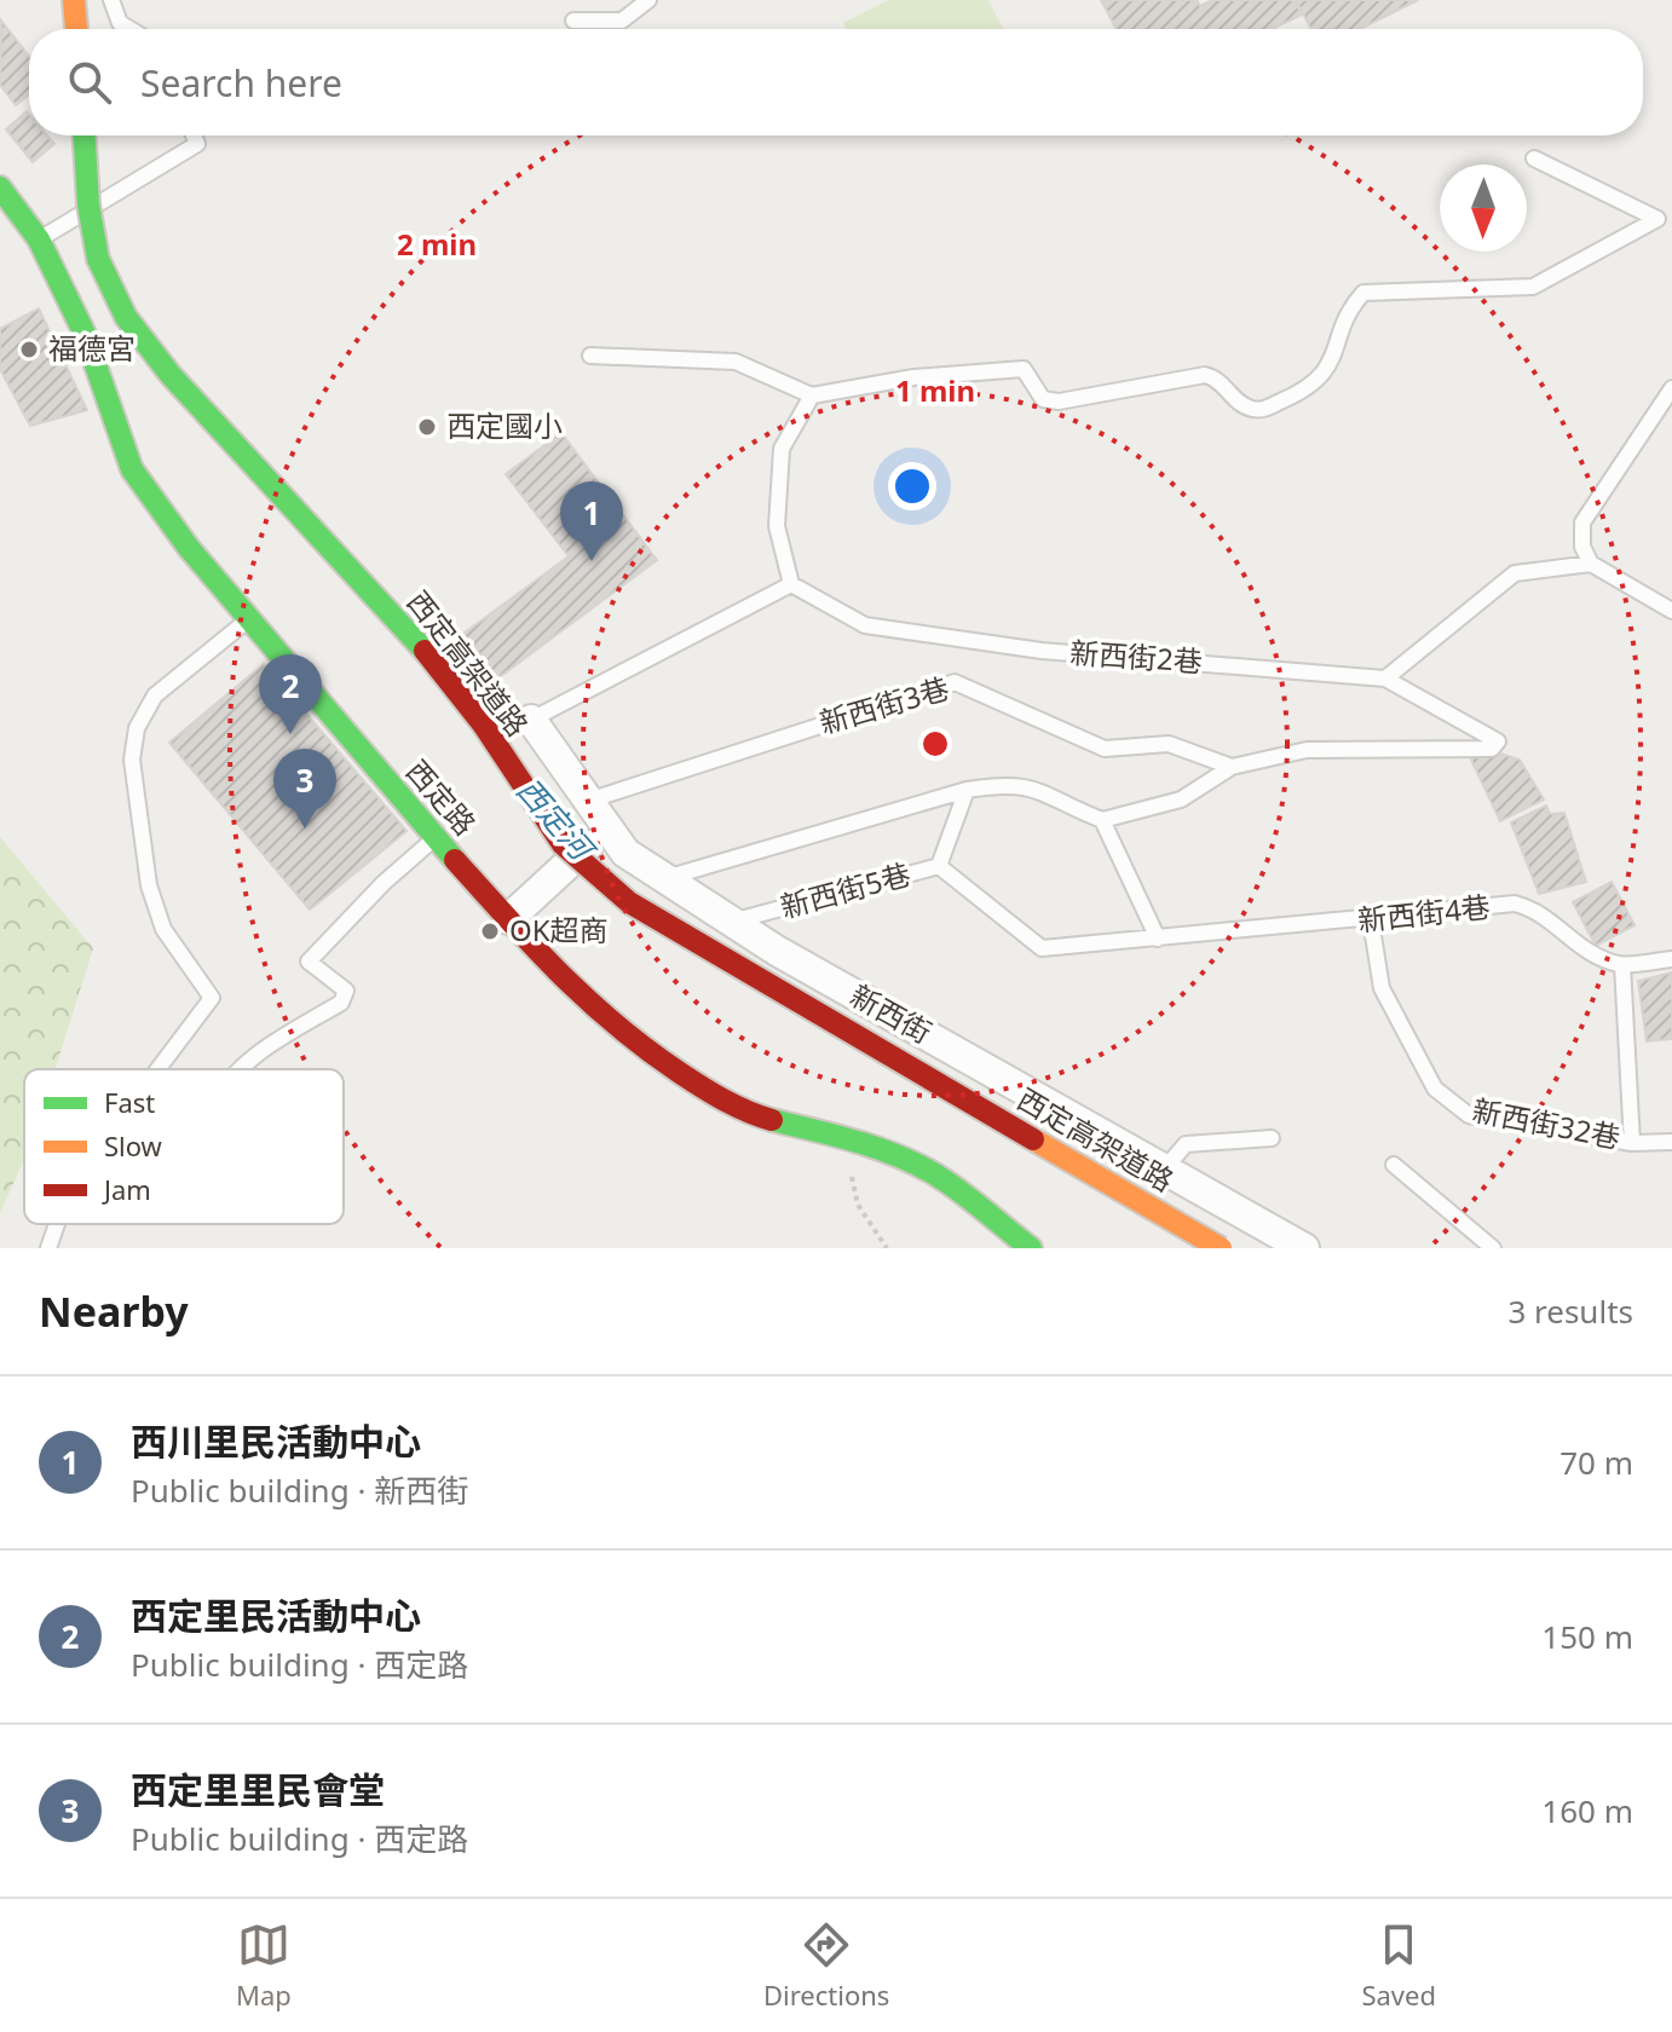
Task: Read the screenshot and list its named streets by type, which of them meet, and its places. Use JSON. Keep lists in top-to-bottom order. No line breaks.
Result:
{"streets":{"street":["西定高架道路","西定路","新西街"],"lane":["新西街2巷","新西街3巷","新西街5巷","新西街4巷","新西街32巷"]},"crossings":[["新西街2巷","新西街3巷"],["新西街3巷","新西街"],["新西街5巷","新西街4巷"],["新西街5巷","新西街"],["新西街4巷","新西街32巷"]],"water":["西定河"],"places":["福德宮","西定國小","OK超商"],"legend":["Fast","Slow","Jam"],"north":"bottom","page":{"search":"Search here","pins":["1","2","3"],"heading":["Nearby","3 results"],"list":[{"mark":"1","name":"西川里民活動中心","note":"Public building · 新西街","value":"70 m"},{"mark":"2","name":"西定里民活動中心","note":"Public building · 西定路","value":"150 m"},{"mark":"3","name":"西定里里民會堂","note":"Public building · 西定路","value":"160 m"}],"nav":["Map","Directions","Saved"]},"rings":["2 min","1 min"]}
